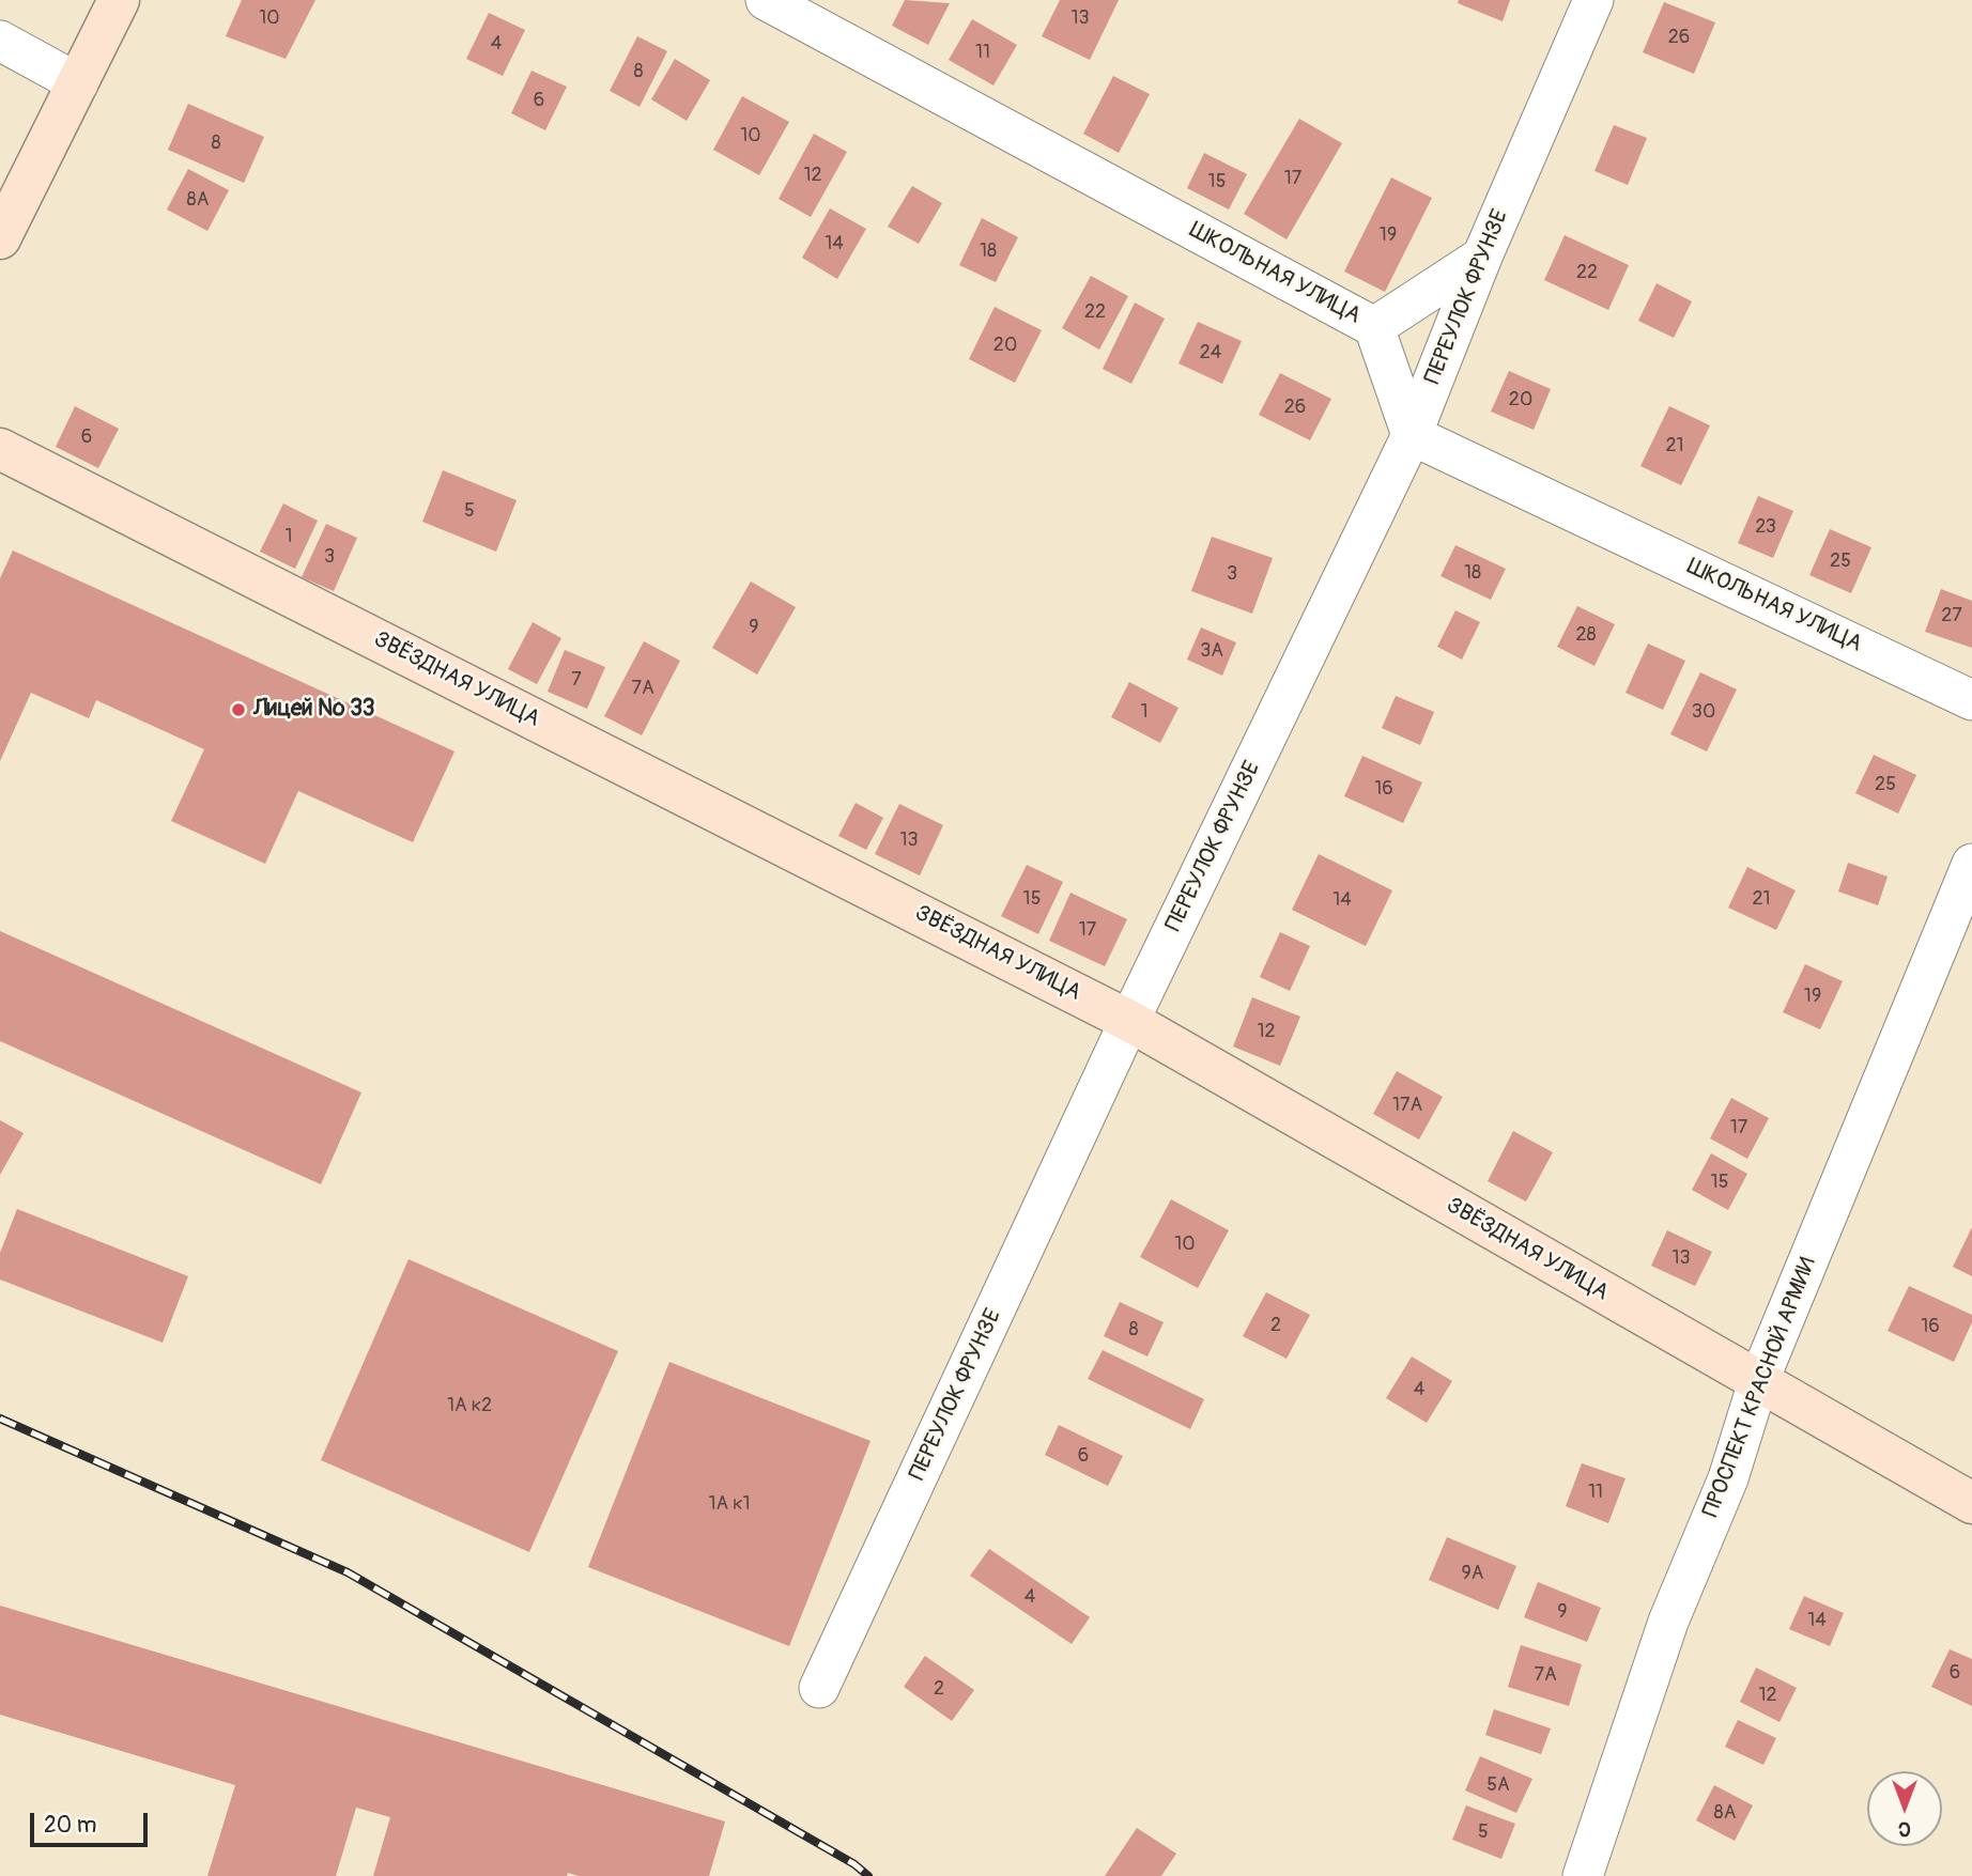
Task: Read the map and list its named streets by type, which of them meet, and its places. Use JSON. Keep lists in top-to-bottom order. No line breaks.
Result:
{"streets":{"main road":["ЗВЁЗДНАЯ УЛИЦА"],"street":["ШКОЛЬНАЯ УЛИЦА","ПЕРЕУЛОК ФРУНЗЕ","ПРОСПЕКТ КРАСНОЙ АРМИИ"]},"crossings":[["ШКОЛЬНАЯ УЛИЦА","ПЕРЕУЛОК ФРУНЗЕ"],["ПЕРЕУЛОК ФРУНЗЕ","ЗВЁЗДНАЯ УЛИЦА"],["ЗВЁЗДНАЯ УЛИЦА","ПРОСПЕКТ КРАСНОЙ АРМИИ"]],"places":["Лицей № 33"],"house_numbers":["10","13","26","4","11","8","6","10","8","12","17","15","8А","19","14","18","22","22","20","24","20","26","6","21","5","23","1","3","25","18","3","27","9","28","3А","7","7А","1","30","25","16","13","15","21","14","17","19","12","17А","17","15","10","13","2","16","8","4","1А к2","6","11","1А к1","9А","4","9","14","6","7А","2","12","5А","8А","5"],"scale_bar":"20 m","north":"bottom"}
